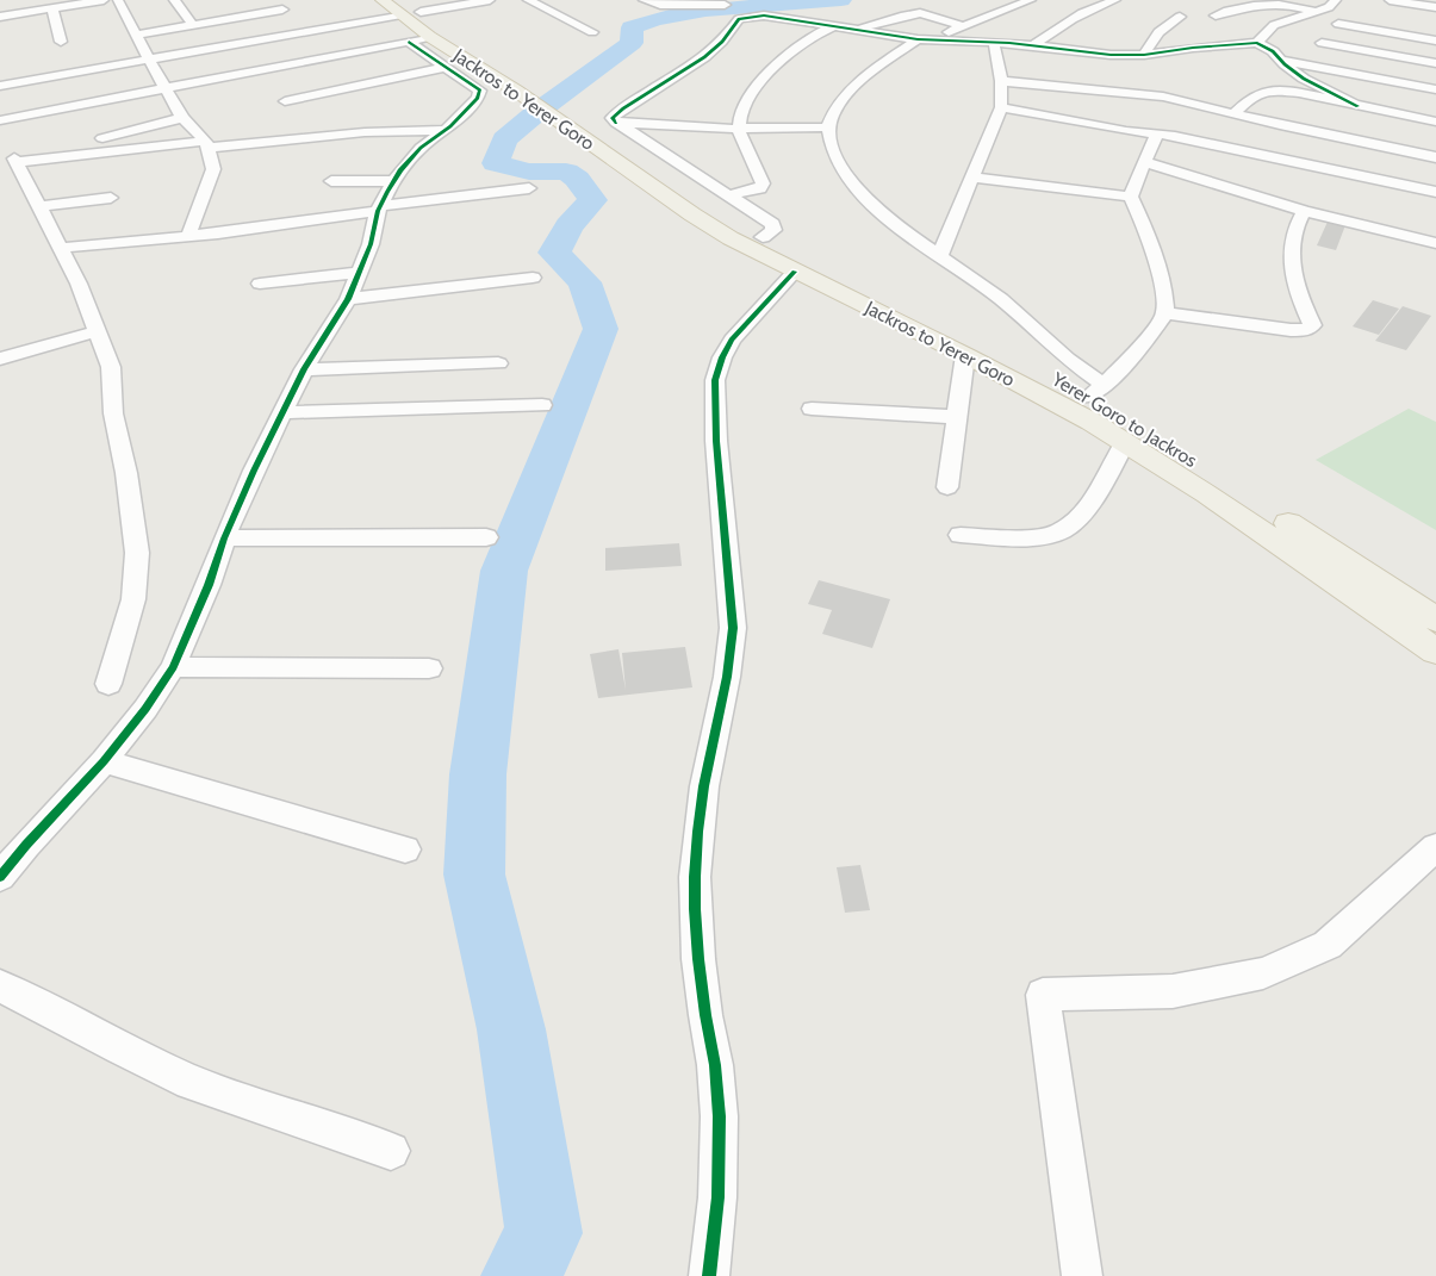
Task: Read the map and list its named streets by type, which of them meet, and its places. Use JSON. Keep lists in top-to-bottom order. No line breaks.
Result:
{"streets":{"main road":["Jackros to Yerer Goro","Yerer Goro to Jackros"]}}
